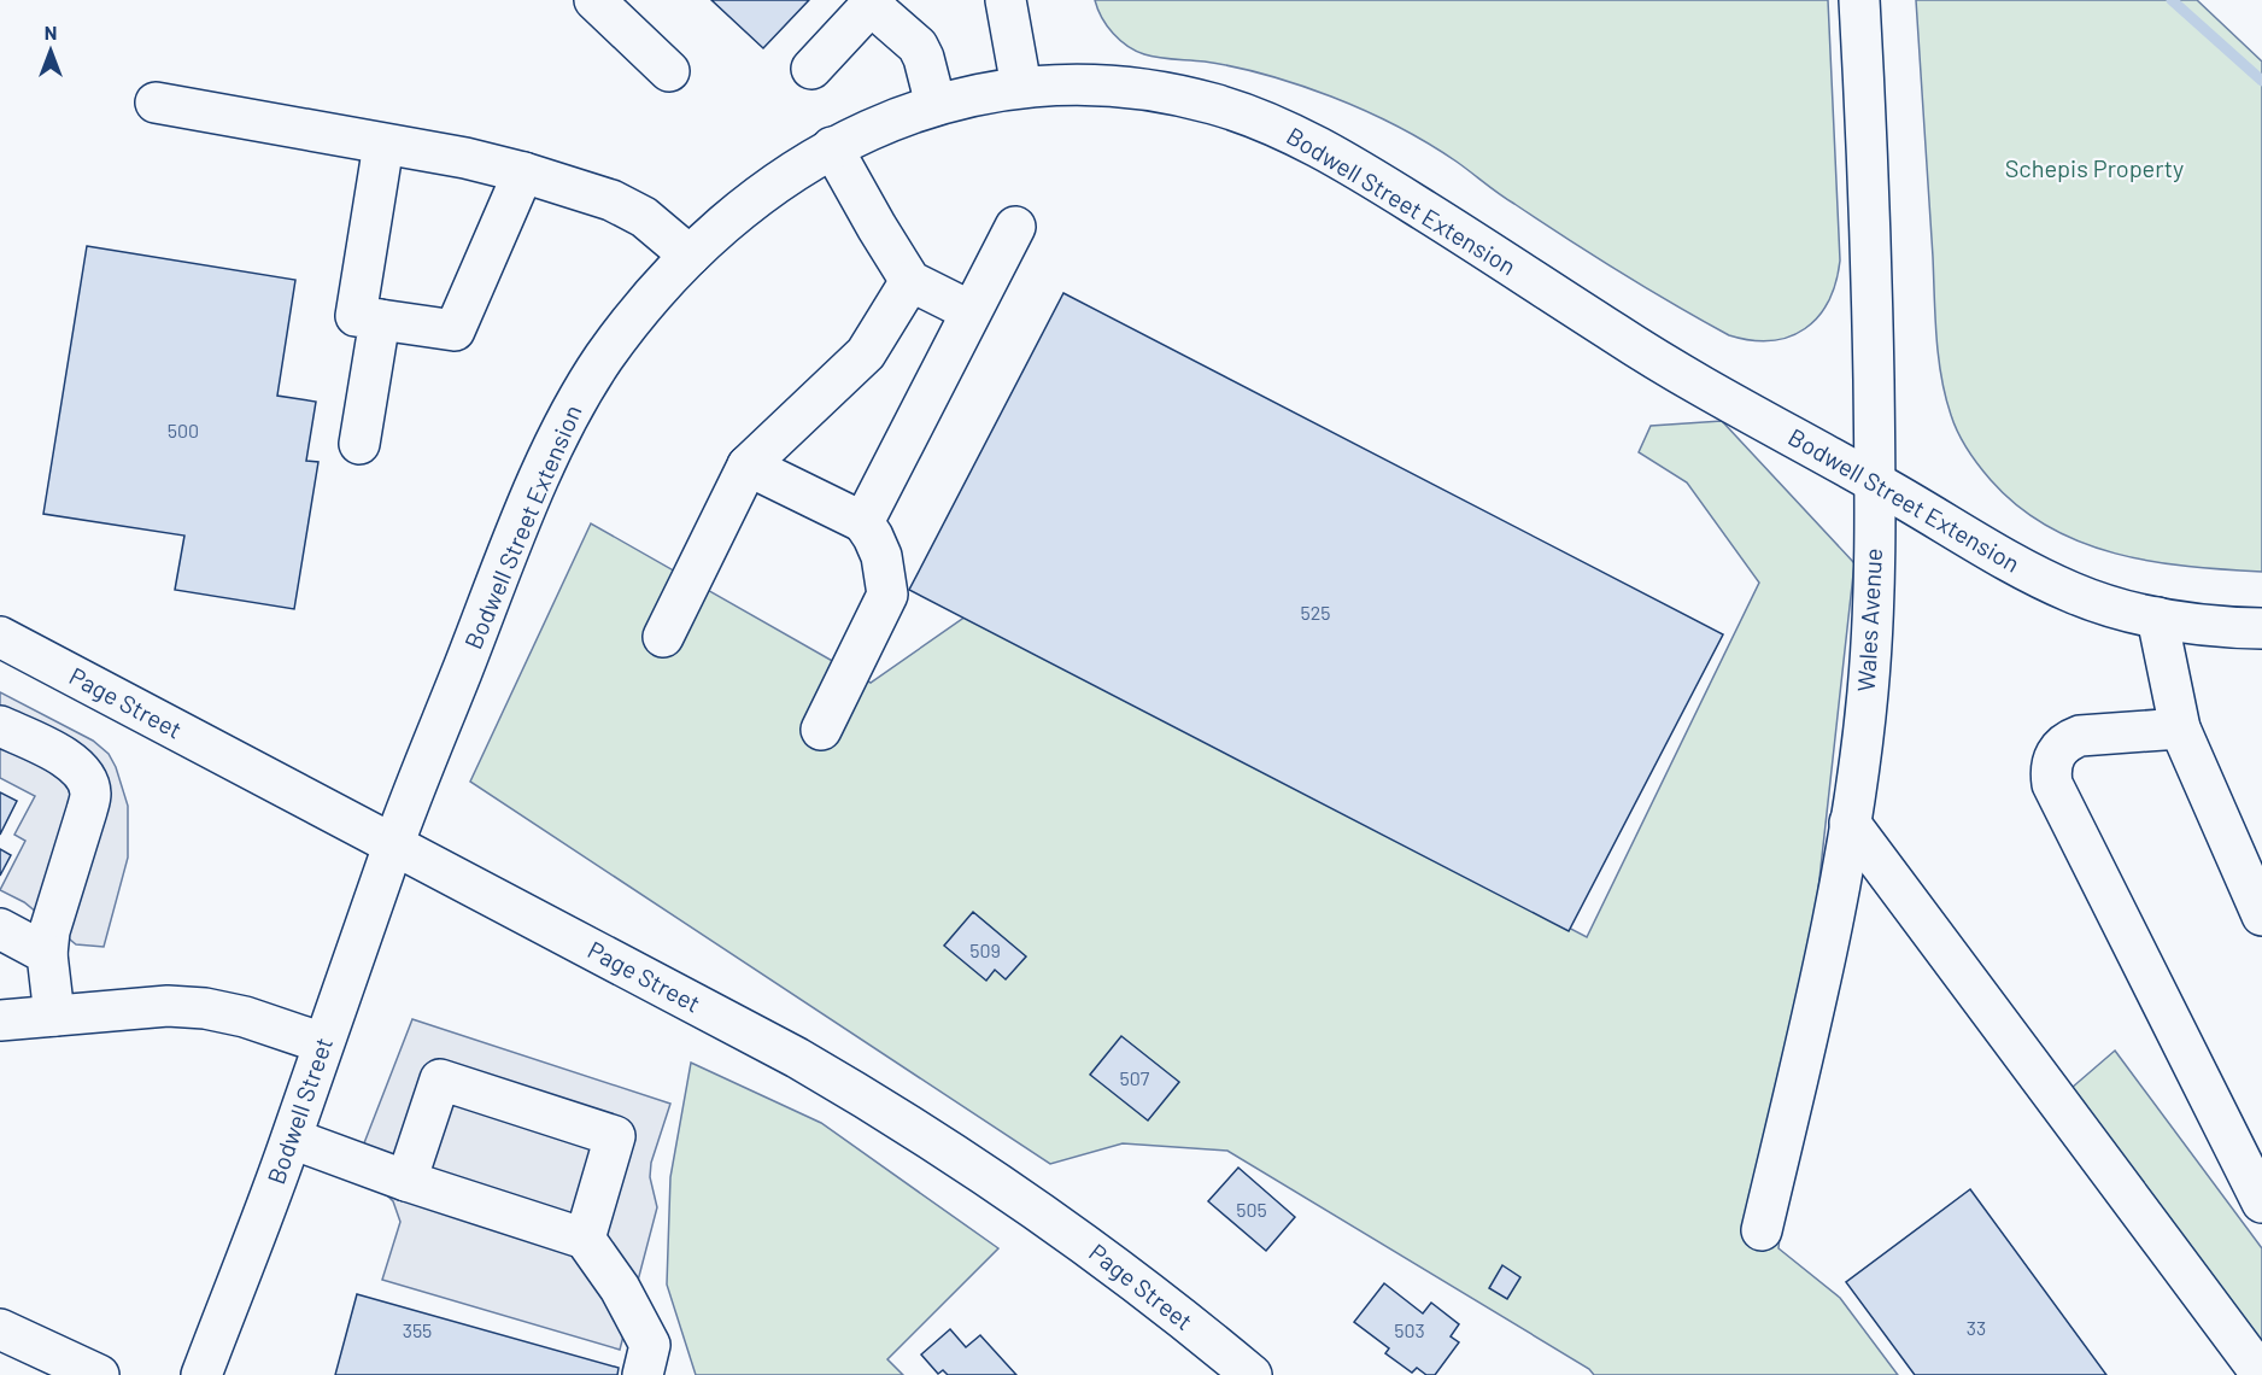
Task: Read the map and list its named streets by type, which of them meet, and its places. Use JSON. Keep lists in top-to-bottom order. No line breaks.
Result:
{"streets":{"street":["Bodwell Street Extension","Wales Avenue","Page Street","Bodwell Street"]},"crossings":[["Bodwell Street Extension","Wales Avenue"],["Bodwell Street Extension","Page Street"],["Bodwell Street Extension","Bodwell Street"],["Page Street","Bodwell Street"]],"parks":["Schepis Property"],"house_numbers":["500","525","509","507","505","33","355","503"],"north":"top"}
